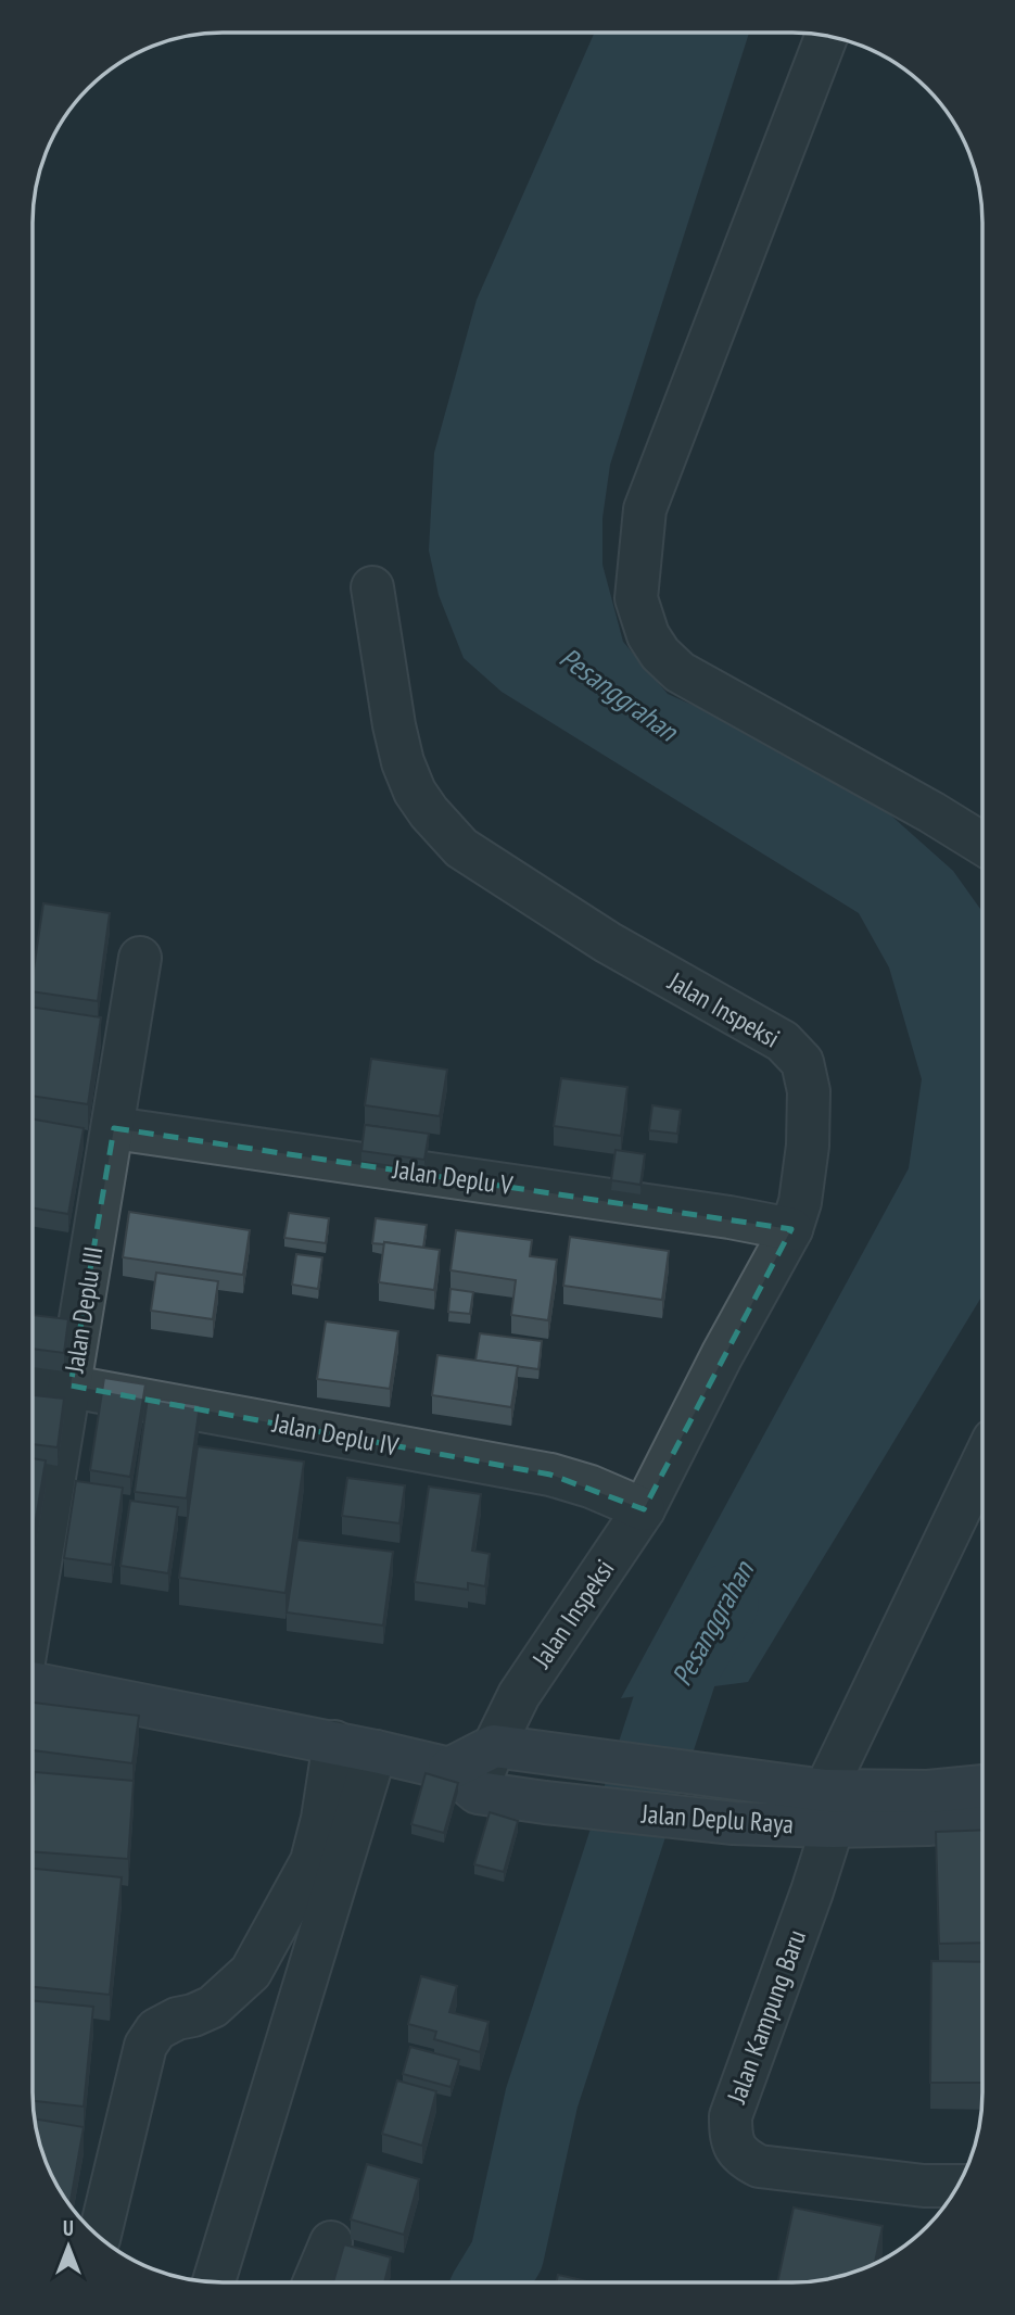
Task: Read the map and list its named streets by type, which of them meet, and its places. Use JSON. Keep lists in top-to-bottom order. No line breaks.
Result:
{"streets":{"main road":["Jalan Deplu Raya"],"street":["Jalan Inspeksi","Jalan Deplu V","Jalan Deplu III","Jalan Deplu IV","Jalan Kampung Baru"]},"crossings":[["Jalan Inspeksi","Jalan Deplu V"],["Jalan Inspeksi","Jalan Deplu IV"],["Jalan Inspeksi","Jalan Deplu Raya"],["Jalan Deplu V","Jalan Deplu III"],["Jalan Deplu III","Jalan Deplu IV"],["Jalan Deplu Raya","Jalan Kampung Baru"]],"water":["Pesanggrahan"],"north":"top"}
